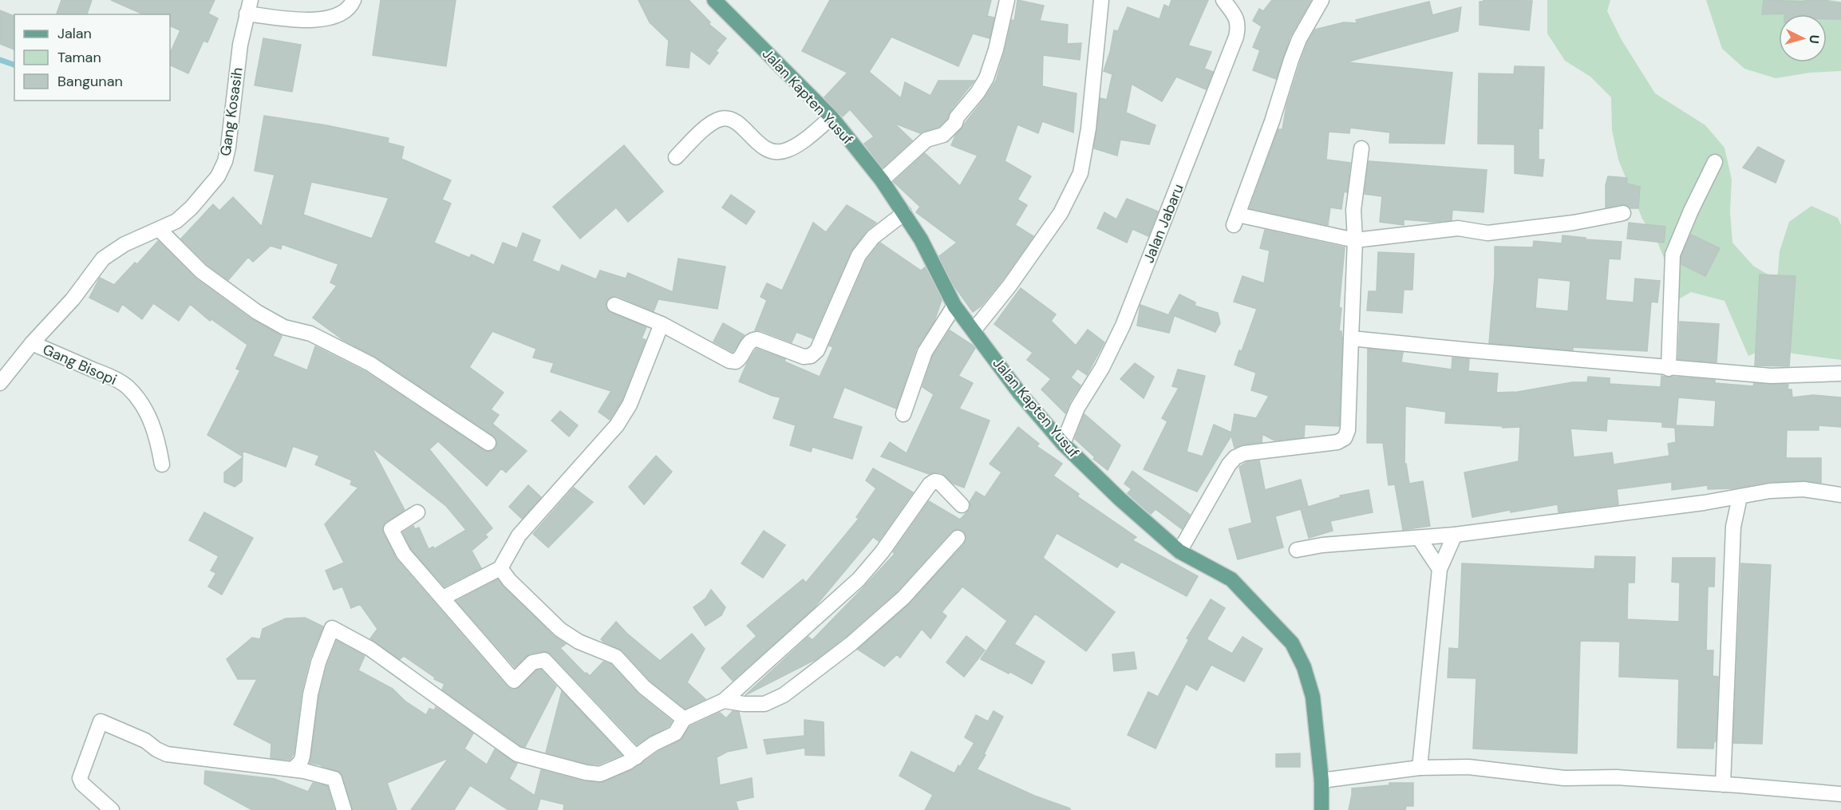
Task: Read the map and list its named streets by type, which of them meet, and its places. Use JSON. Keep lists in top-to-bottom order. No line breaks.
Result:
{"streets":{"main road":["Jalan Kapten Yusuf"],"street":["Gang Kosasih","Jalan Jabaru","Gang Bisopi"]},"crossings":[["Jalan Kapten Yusuf","Jalan Jabaru"],["Gang Kosasih","Gang Bisopi"]],"legend":["Jalan","Taman","Bangunan"],"north":"right"}
